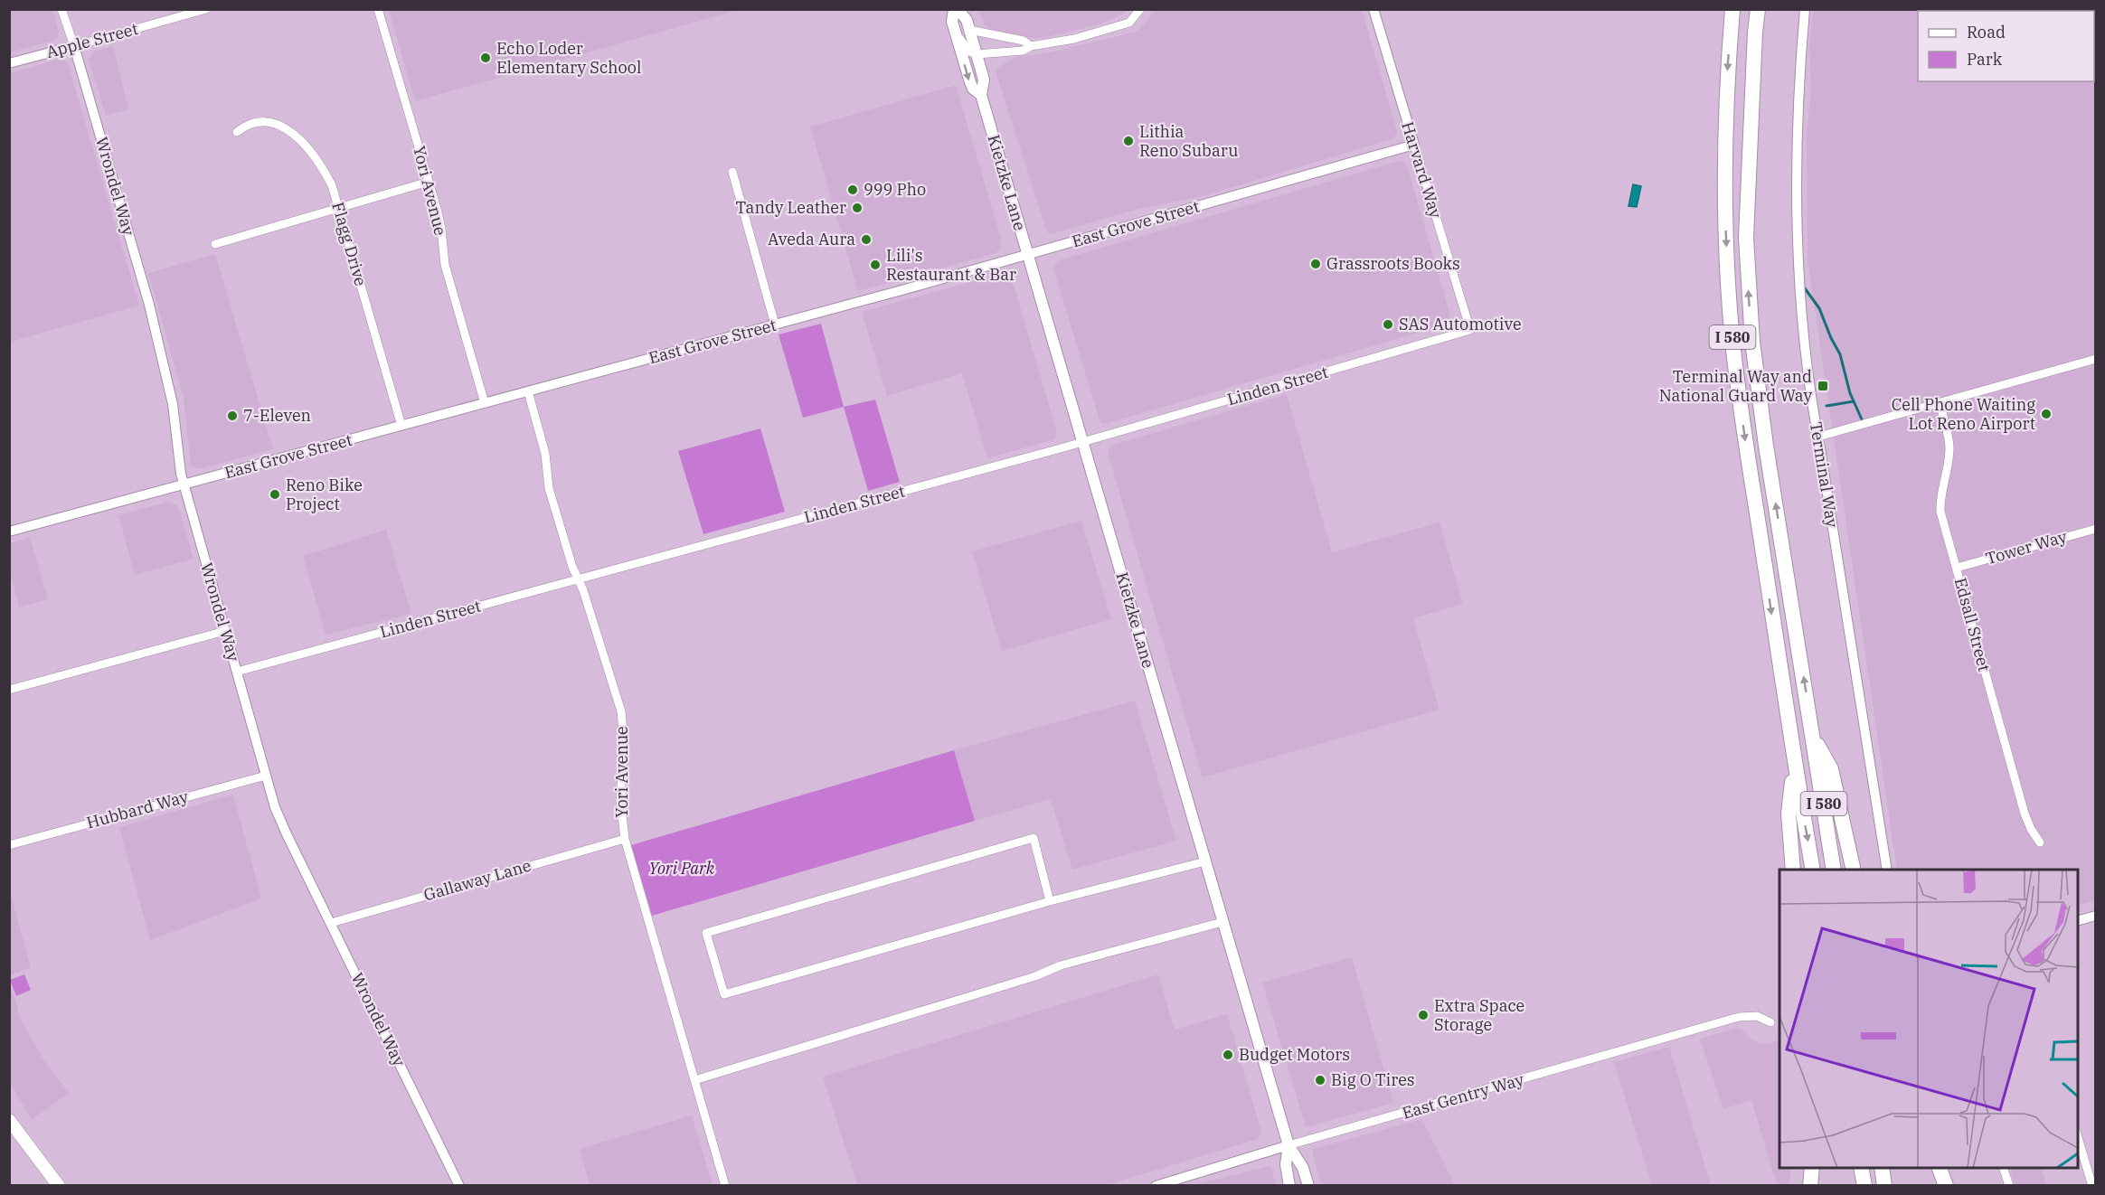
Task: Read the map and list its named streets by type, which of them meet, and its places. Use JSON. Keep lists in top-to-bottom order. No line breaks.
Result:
{"streets":{"highway":["I 580"],"main road":["Kietzke Lane"],"street":["Apple Street","Harvard Way","Wrondel Way","Yori Avenue","East Grove Street","Flagg Drive","Linden Street","Terminal Way","Tower Way","Edsall Street","Hubbard Way","Gallaway Lane","East Gentry Way"]},"crossings":[["Apple Street","Wrondel Way"],["Harvard Way","East Grove Street"],["Harvard Way","Linden Street"],["Kietzke Lane","East Grove Street"],["Kietzke Lane","Linden Street"],["Kietzke Lane","East Gentry Way"],["Wrondel Way","East Grove Street"],["Wrondel Way","Linden Street"],["Wrondel Way","Hubbard Way"],["Wrondel Way","Gallaway Lane"],["Yori Avenue","East Grove Street"],["Yori Avenue","Linden Street"],["Yori Avenue","Gallaway Lane"],["East Grove Street","Flagg Drive"],["Tower Way","Edsall Street"]],"parks":["Yori Park"],"places":{"other":["Echo Loder Elementary School","Lithia Reno Subaru","999 Pho","Tandy Leather","Aveda Aura","Grassroots Books","Lili's Restaurant & Bar","SAS Automotive","Cell Phone Waiting Lot Reno Airport","7-Eleven","Reno Bike Project","Extra Space Storage","Budget Motors","Big O Tires"],"transit":["Terminal Way and National Guard Way"]},"legend":["Road","Park"]}
